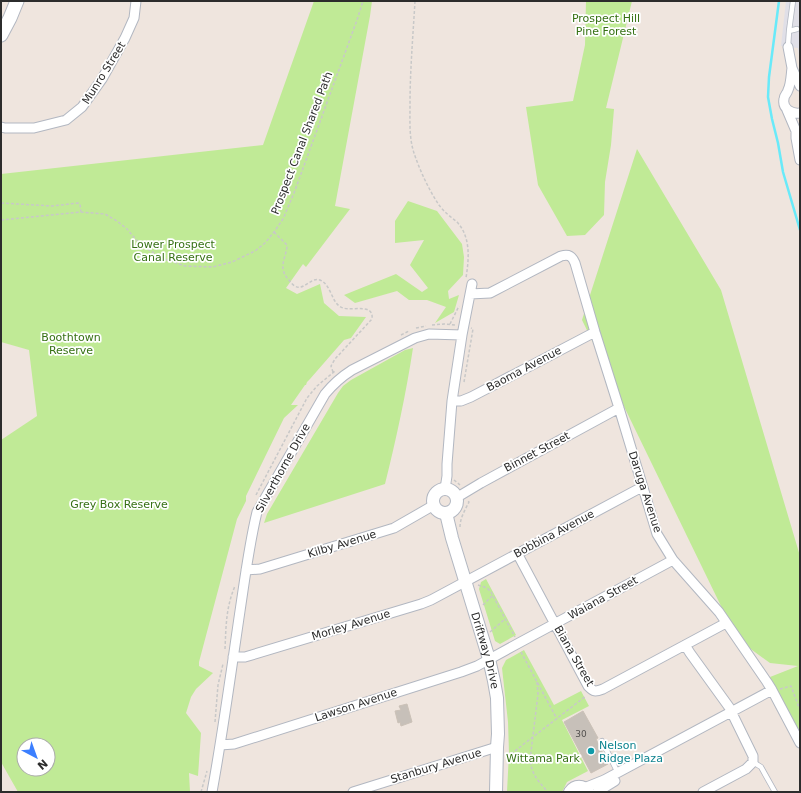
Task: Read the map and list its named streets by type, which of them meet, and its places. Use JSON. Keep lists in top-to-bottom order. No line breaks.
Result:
{"streets":{"street":["Munro Street","Baoma Avenue","Binnet Street","Silverthorne Drive","Daruga Avenue","Bobbina Avenue","Kilby Avenue","Waiana Street","Morley Avenue","Driftway Drive","Biana Street","Lawson Avenue","Stanbury Avenue"],"path":["Prospect Canal Shared Path"]},"crossings":[["Baoma Avenue","Daruga Avenue"],["Binnet Street","Daruga Avenue"],["Binnet Street","Kilby Avenue"],["Binnet Street","Driftway Drive"],["Silverthorne Drive","Kilby Avenue"],["Silverthorne Drive","Morley Avenue"],["Silverthorne Drive","Lawson Avenue"],["Daruga Avenue","Bobbina Avenue"],["Daruga Avenue","Waiana Street"],["Daruga Avenue","Biana Street"],["Bobbina Avenue","Morley Avenue"],["Bobbina Avenue","Driftway Drive"],["Bobbina Avenue","Biana Street"],["Kilby Avenue","Driftway Drive"],["Waiana Street","Driftway Drive"],["Waiana Street","Biana Street"],["Waiana Street","Lawson Avenue"],["Morley Avenue","Driftway Drive"],["Driftway Drive","Lawson Avenue"],["Driftway Drive","Stanbury Avenue"]],"parks":["Prospect Hill Pine Forest","Lower Prospect Canal Reserve","Boothtown Reserve","Grey Box Reserve","Wittama Park"],"places":["Nelson Ridge Plaza"],"house_numbers":["30"],"north":"bottom right"}
